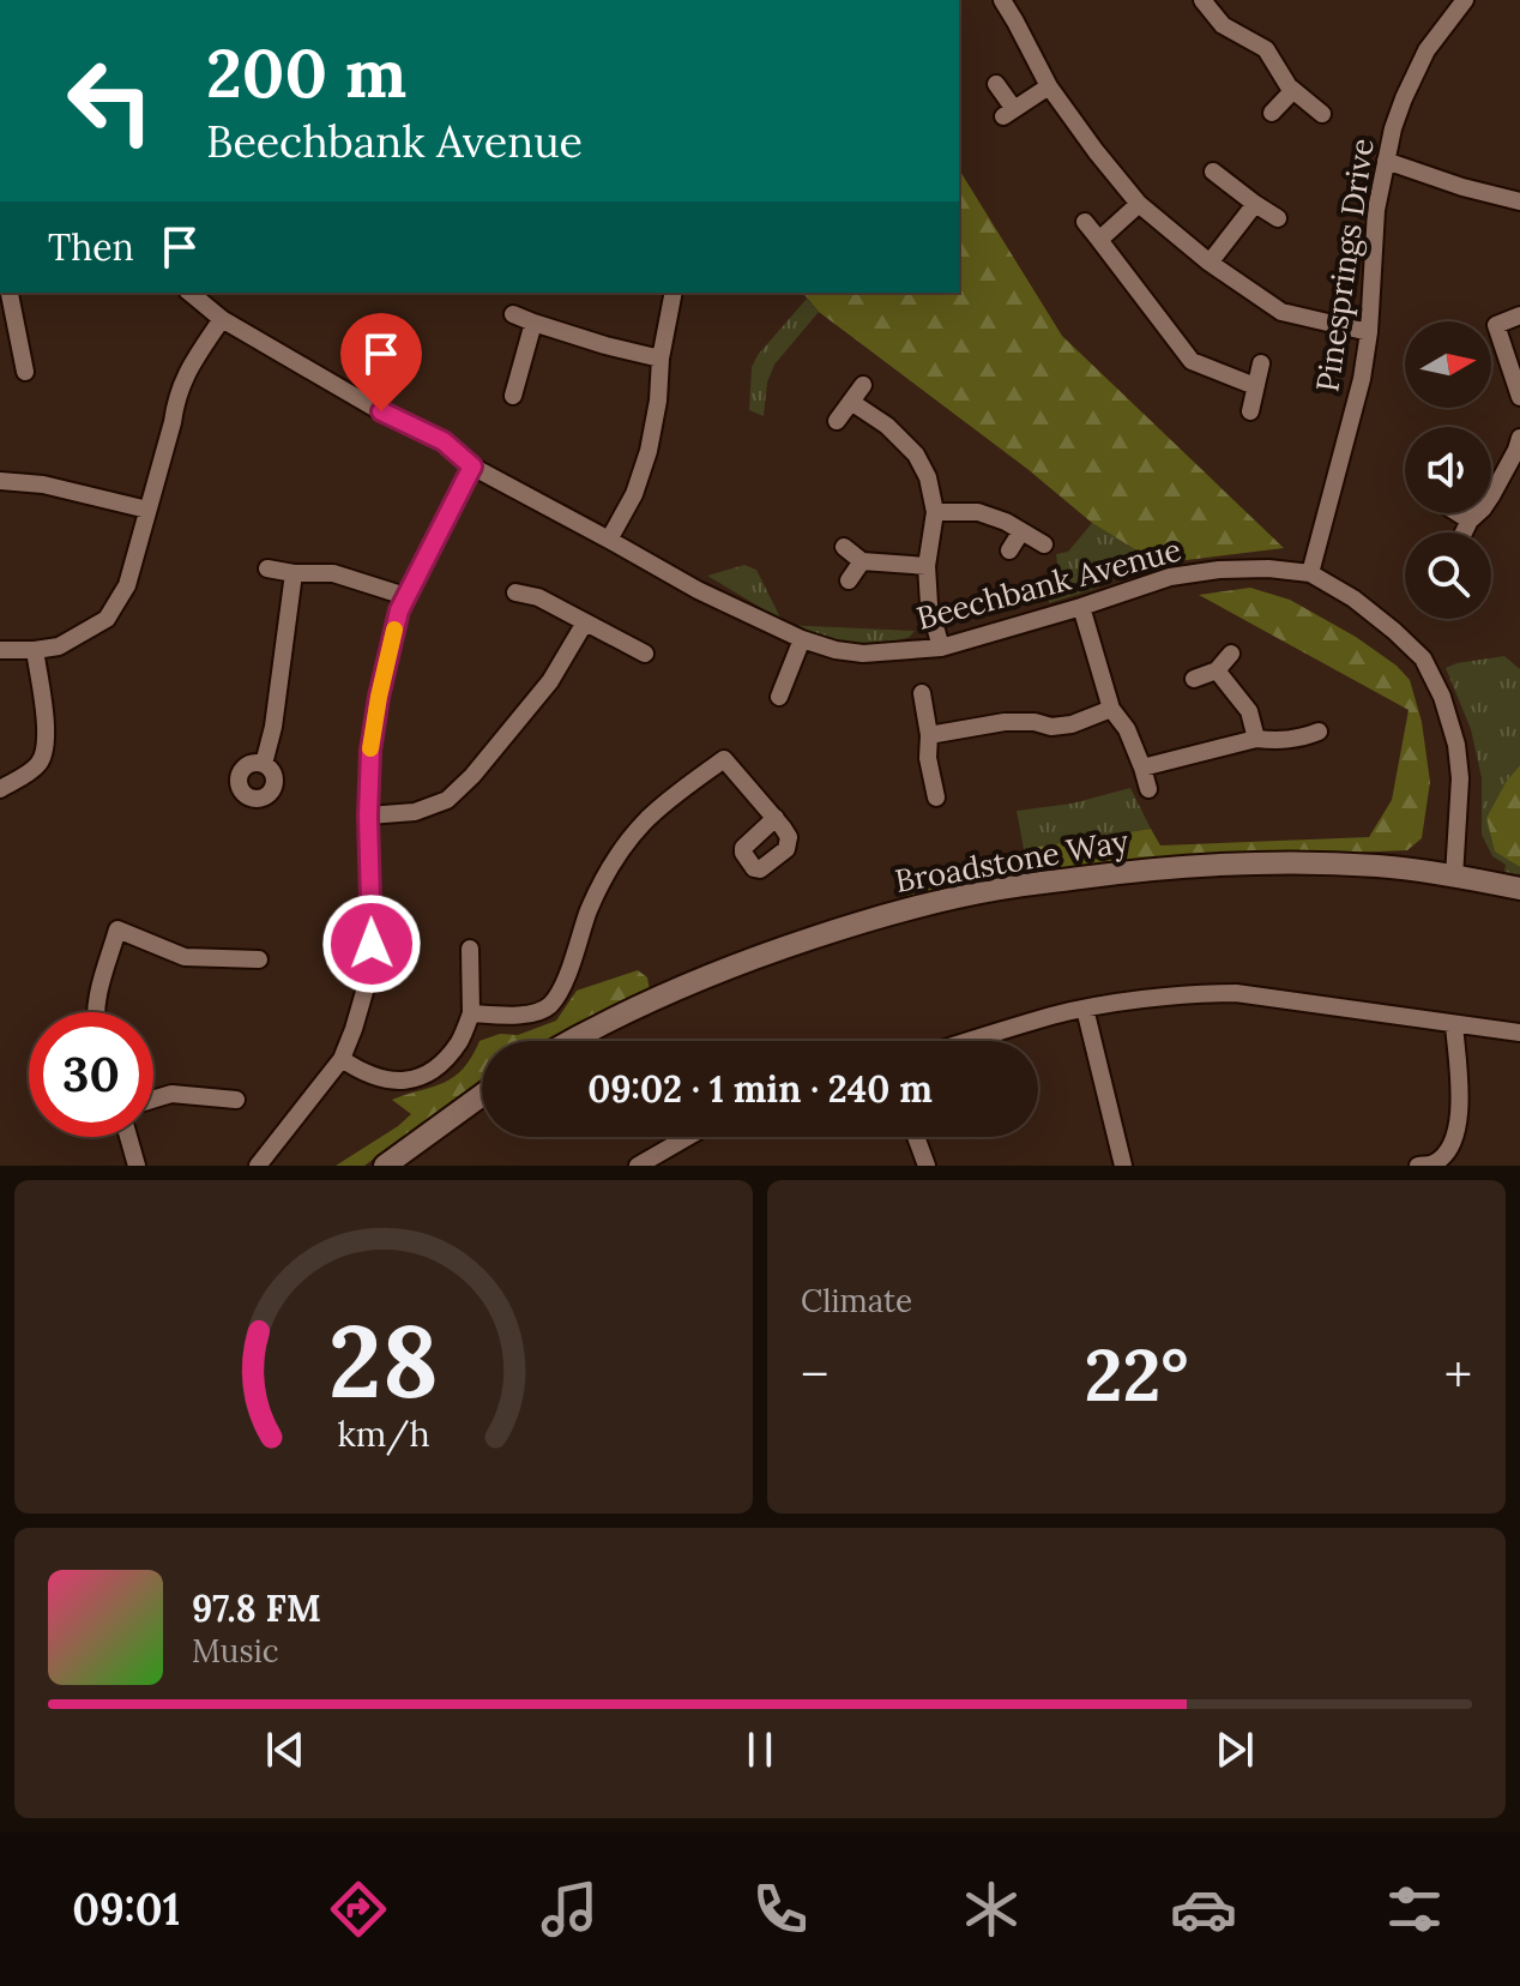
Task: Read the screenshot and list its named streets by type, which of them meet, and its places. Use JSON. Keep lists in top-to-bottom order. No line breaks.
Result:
{"streets":{"street":["Pinesprings Drive","Beechbank Avenue","Broadstone Way"]},"crossings":[["Pinesprings Drive","Beechbank Avenue"],["Beechbank Avenue","Broadstone Way"]],"north":"right","page":{"turn":["200 m","Beechbank Avenue"],"then":"Then","limit":"30","trip":"09:02 · 1 min · 240 m","tile":"Climate","heat":["−","22°","+"],"song":["97.8 FM","Music"],"tabs":"09:01","gauge":["28","km/h"]}}
